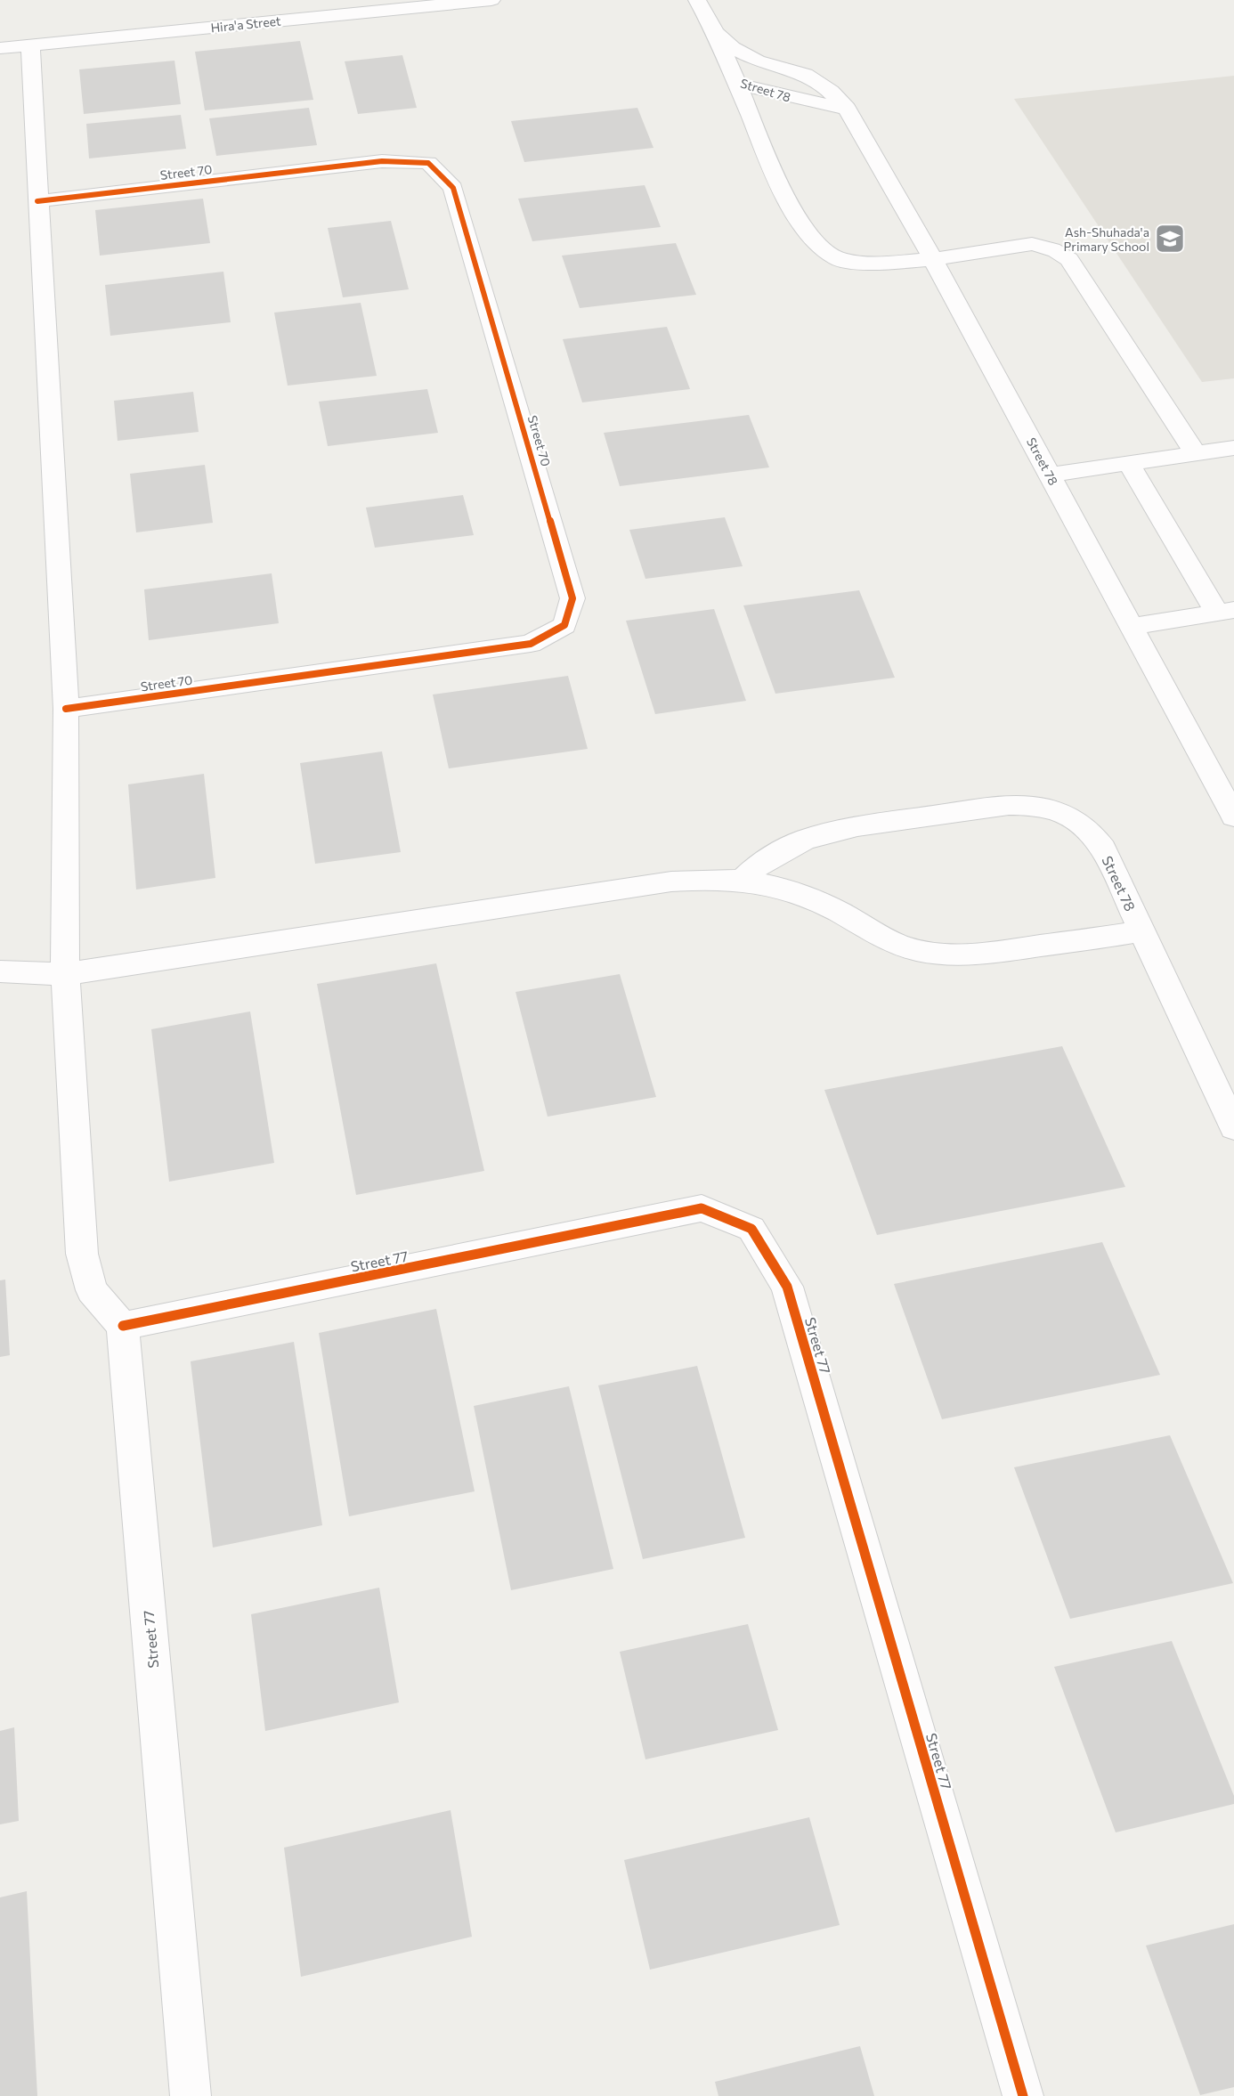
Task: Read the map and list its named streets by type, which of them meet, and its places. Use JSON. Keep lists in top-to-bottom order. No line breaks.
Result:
{"streets":{"street":["Hira'a Street","Street 78","Street 70","Street 77"]},"places":{"school or university":["Ash-Shuhada'a Primary School"]}}
